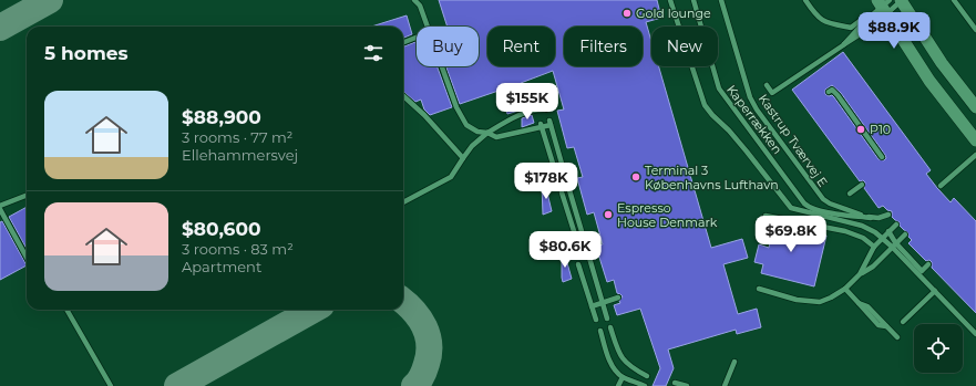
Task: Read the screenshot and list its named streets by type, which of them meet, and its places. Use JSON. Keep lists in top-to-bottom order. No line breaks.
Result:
{"streets":{"lane":["Kaperrækken","Kastrup Tværvej E"]},"crossings":[["Kaperrækken","Kastrup Tværvej E"]],"places":["Gold lounge","P10","Terminal 3 Københavns Lufthavn","Espresso House Denmark"],"page":{"price":["$88.9K","$155K","$178K","$69.8K","$80.6K"],"chip":["Buy","Rent","Filters","New"],"heading":"5 homes","list":[{"name":"$88,900","note":"3 rooms · 77 m² · Ellehammersvej"},{"name":"$80,600","note":"3 rooms · 83 m² · Apartment"}]}}
